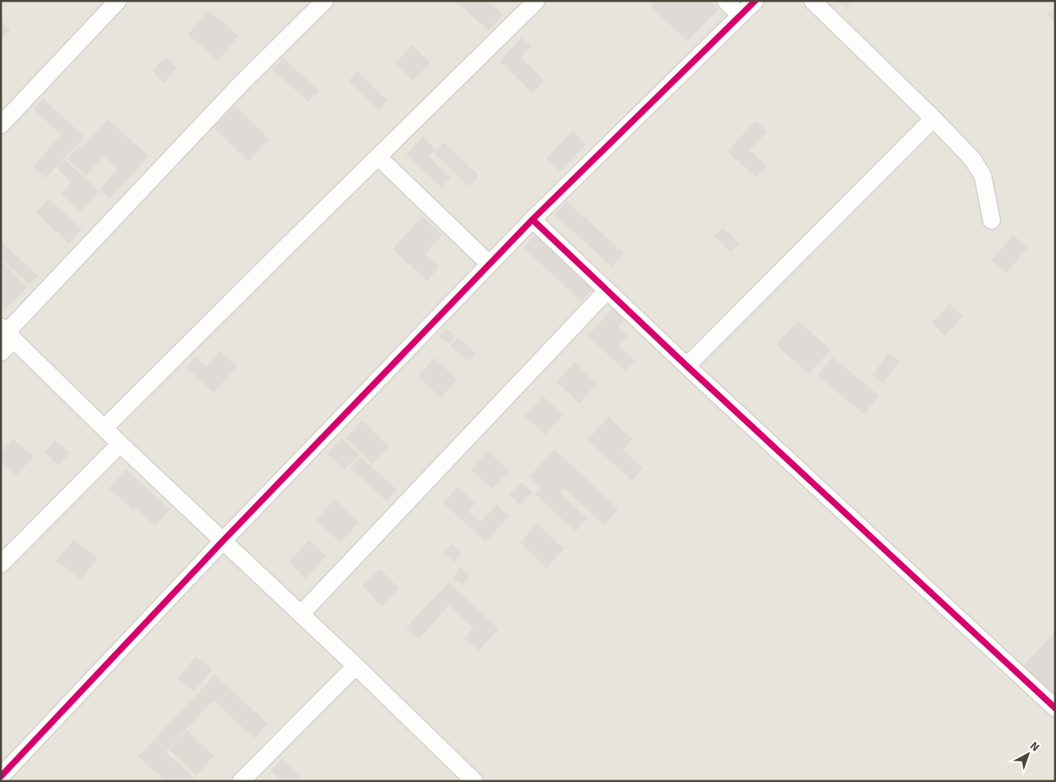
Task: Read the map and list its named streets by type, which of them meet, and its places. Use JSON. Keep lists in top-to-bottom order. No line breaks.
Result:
{"north":"top right"}
